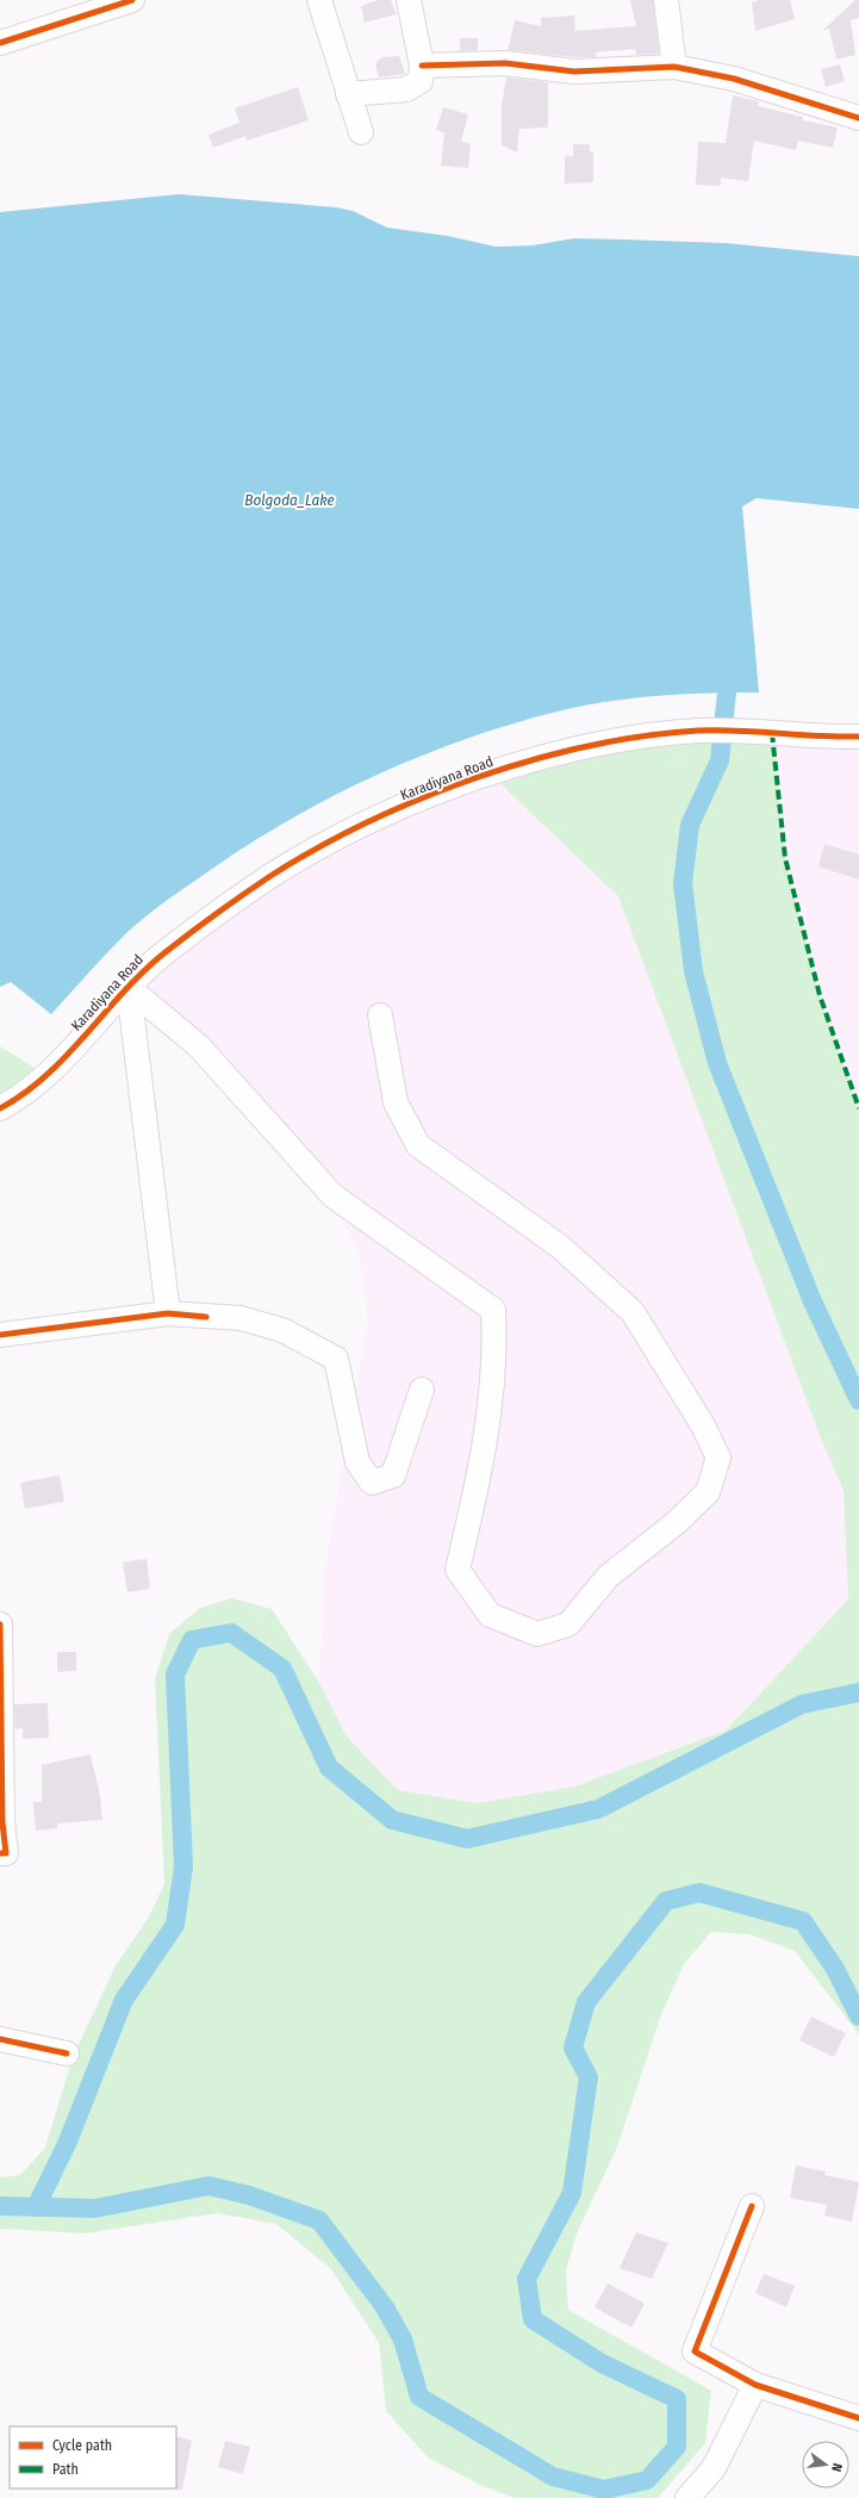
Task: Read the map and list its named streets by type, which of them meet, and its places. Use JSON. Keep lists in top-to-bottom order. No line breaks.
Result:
{"streets":{"street":["Karadiyana Road"]},"water":["Bolgoda_Lake"],"legend":["Cycle path","Path"],"north":"right"}
